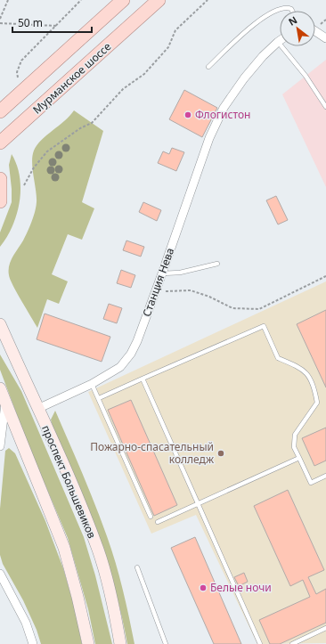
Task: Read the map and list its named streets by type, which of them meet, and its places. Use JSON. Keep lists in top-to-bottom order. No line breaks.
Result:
{"streets":{"main road":["Мурманское шоссе","проспект Большевиков"],"street":["Станция Нева"]},"crossings":[["Станция Нева","проспект Большевиков"]],"places":["Флогистон","Пожарно-спасательный колледж","Белые ночи"],"scale_bar":"50 m","north":"top left"}
